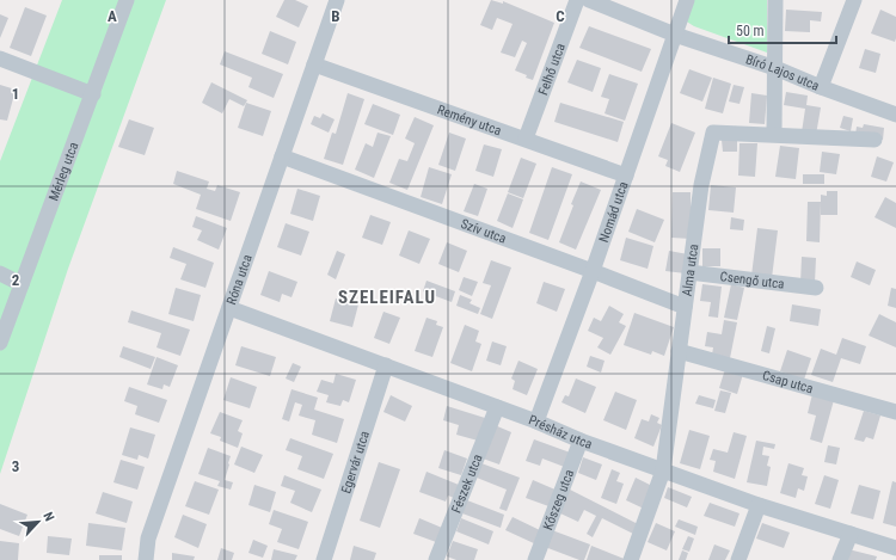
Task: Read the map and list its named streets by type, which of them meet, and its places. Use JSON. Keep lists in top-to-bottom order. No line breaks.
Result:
{"streets":{"street":["Felhő utca","Bíró Lajos utca","Remény utca","Mérleg utca","Nomád utca","Szív utca","Alma utca","Róna utca","Csengő utca","Csap utca","Présház utca","Egervár utca","Fészek utca","Kőszeg utca"]},"crossings":[["Felhő utca","Remény utca"],["Bíró Lajos utca","Nomád utca"],["Remény utca","Nomád utca"],["Remény utca","Róna utca"],["Nomád utca","Szív utca"],["Nomád utca","Présház utca"],["Szív utca","Alma utca"],["Szív utca","Róna utca"],["Alma utca","Csengő utca"],["Alma utca","Csap utca"],["Alma utca","Présház utca"],["Róna utca","Présház utca"],["Présház utca","Egervár utca"],["Présház utca","Fészek utca"],["Présház utca","Kőszeg utca"]],"districts":["SZELEIFALU"],"scale_bar":"50 m","north":"top right","grid":{"columns":["A","B","C"],"rows":["1","2","3"]}}
